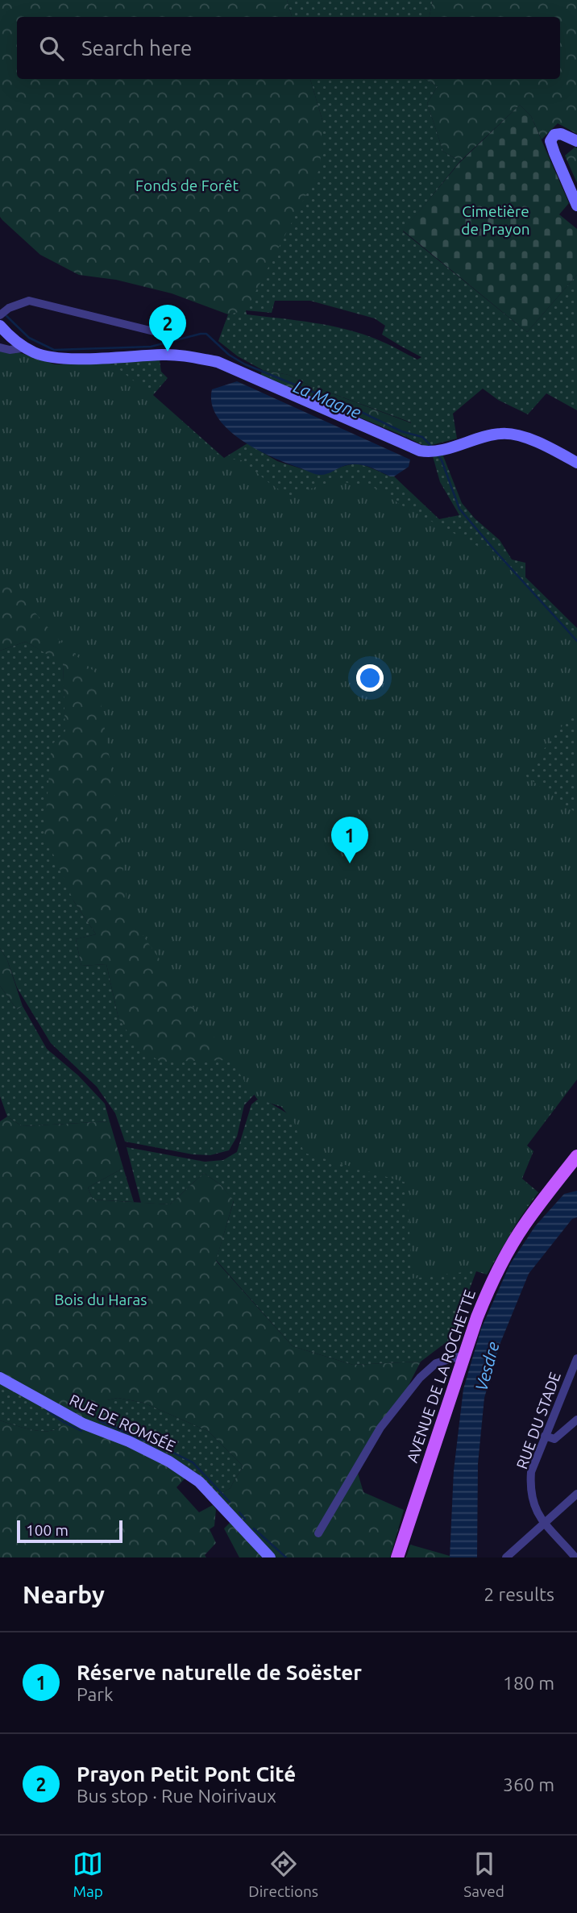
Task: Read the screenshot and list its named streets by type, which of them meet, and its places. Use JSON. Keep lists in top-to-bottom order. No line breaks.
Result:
{"streets":{"main road":["AVENUE DE LA ROCHETTE","RUE DE ROMSÉE"],"street":["RUE DU STADE"]},"water":["La Magne","Vesdre"],"parks":["Fonds de Forêt","Cimetière de Prayon","Bois du Haras"],"scale_bar":"100 m","page":{"search":"Search here","pins":["2","1"],"scale":"100 m","heading":["Nearby","2 results"],"list":[{"mark":"1","name":"Réserve naturelle de Soëster","note":"Park","value":"180 m"},{"mark":"2","name":"Prayon Petit Pont Cité","note":"Bus stop · Rue Noirivaux","value":"360 m"}],"nav":["Map","Directions","Saved"]}}
